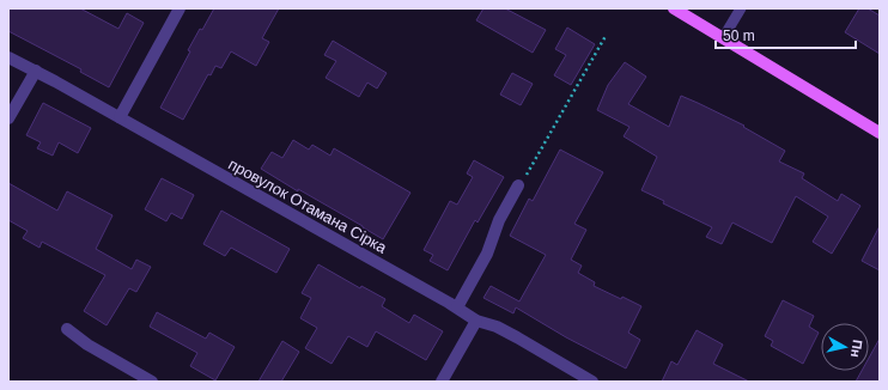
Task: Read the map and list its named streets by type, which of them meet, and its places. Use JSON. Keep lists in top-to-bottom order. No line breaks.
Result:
{"streets":{"street":["провулок Отамана Сірка"]},"scale_bar":"50 m","north":"right"}
